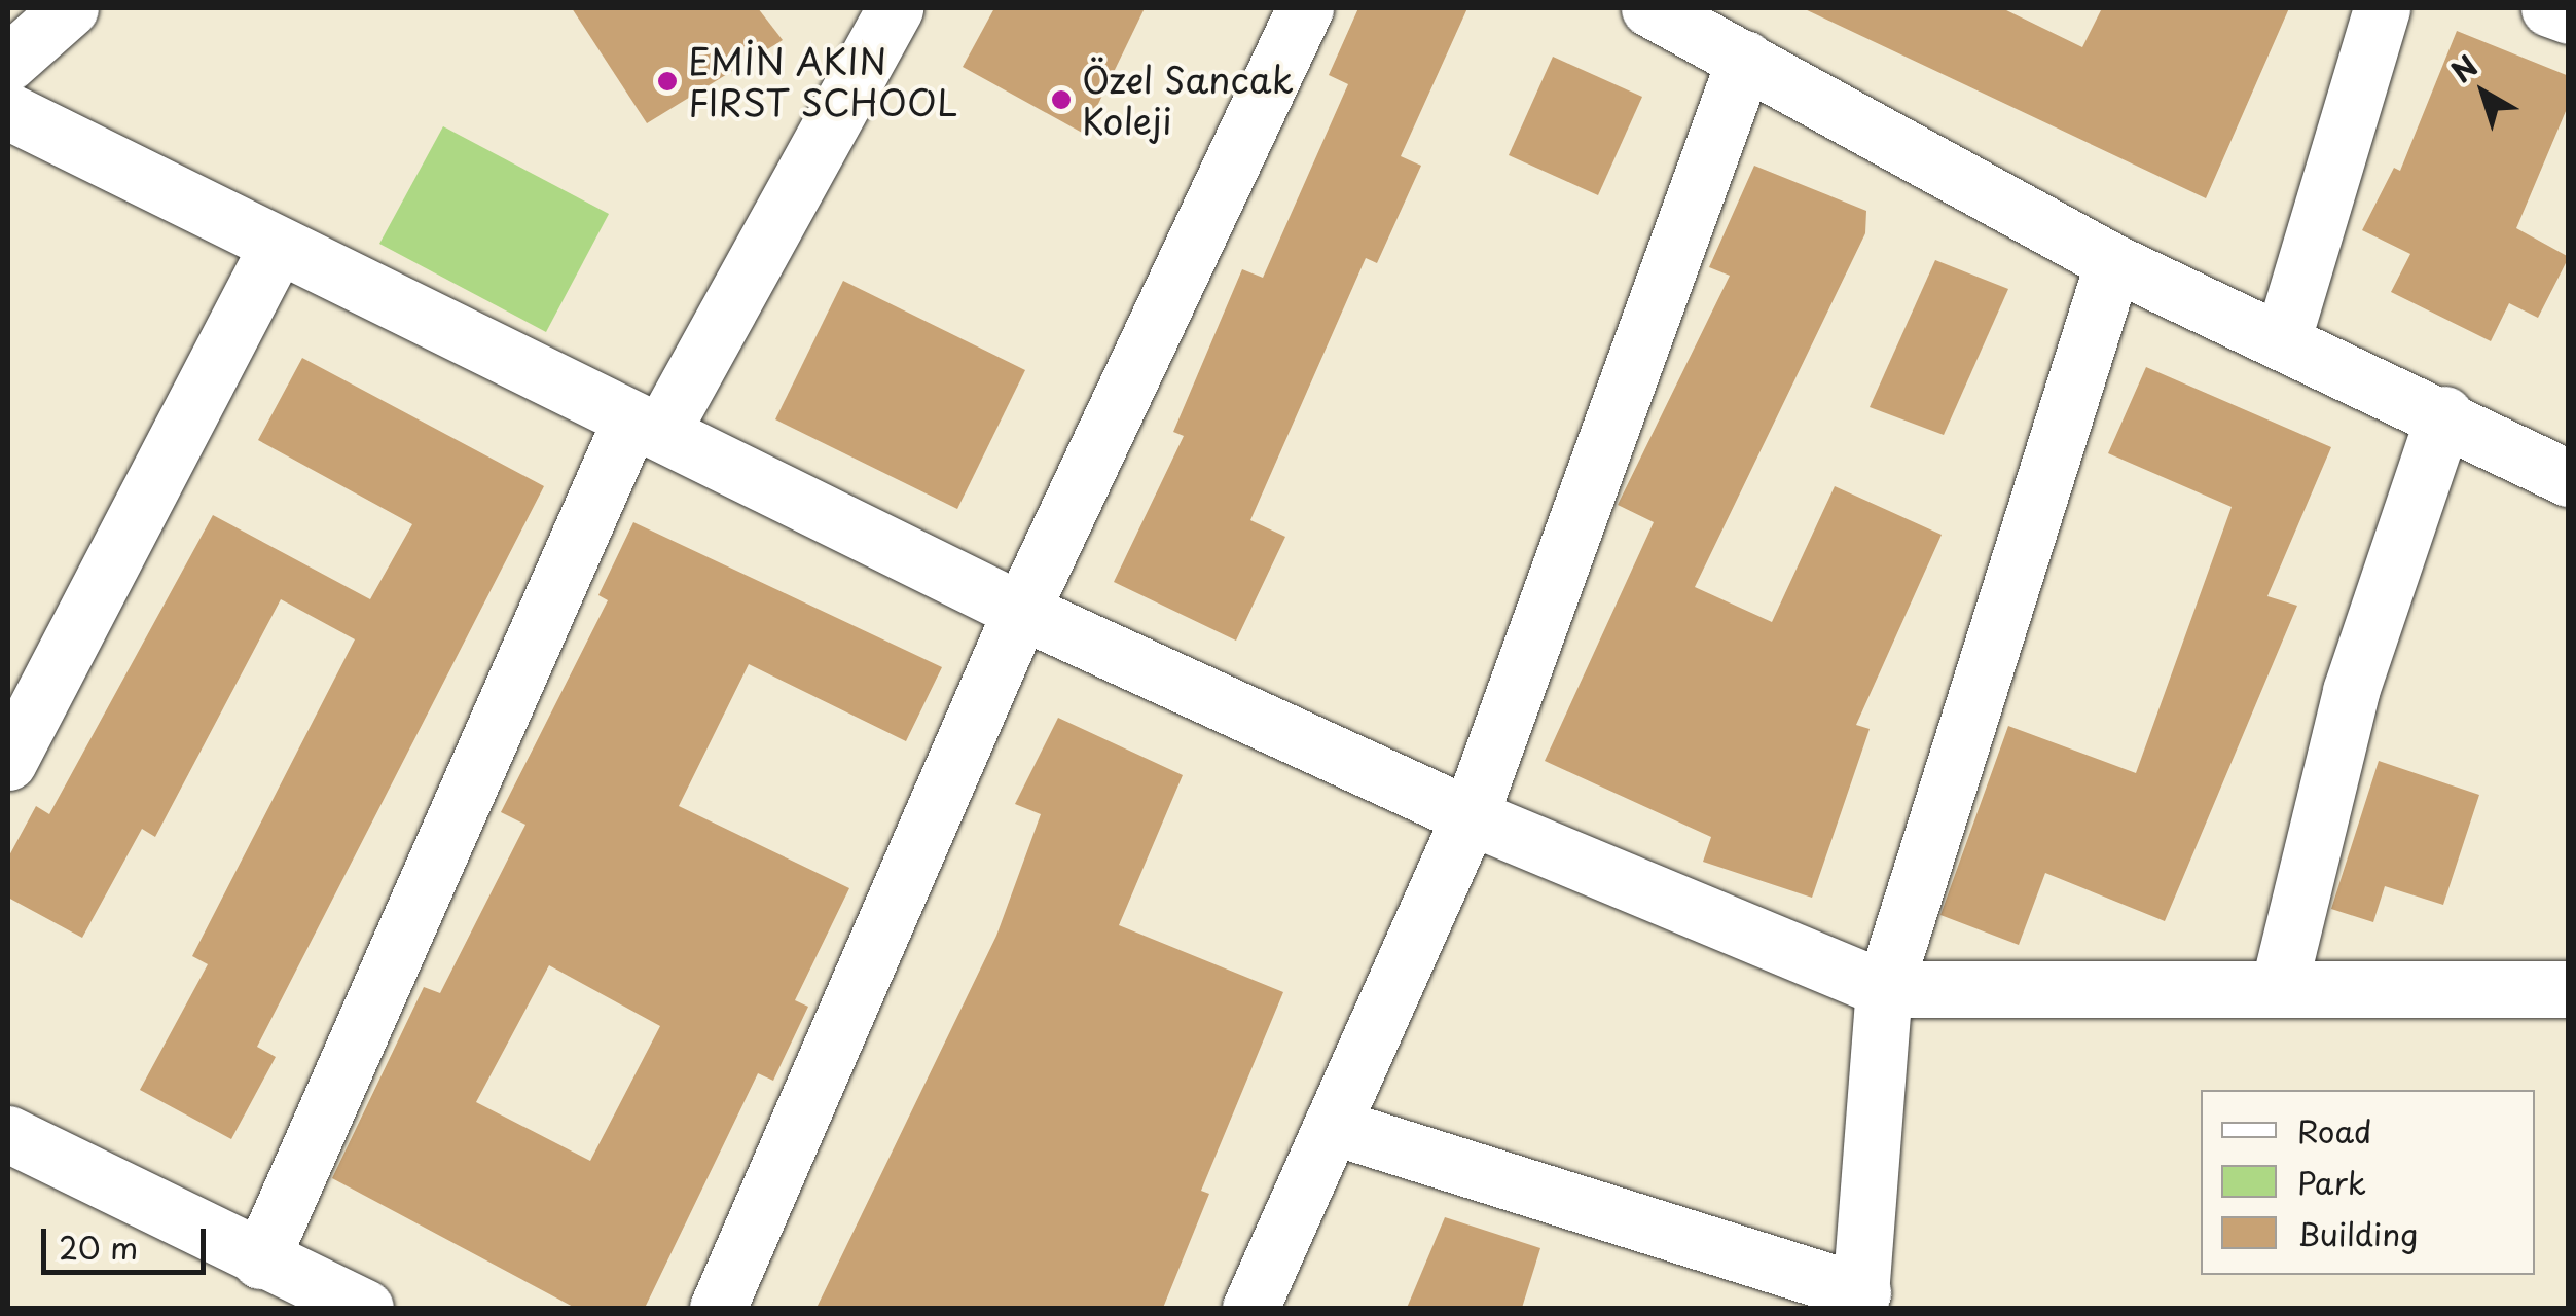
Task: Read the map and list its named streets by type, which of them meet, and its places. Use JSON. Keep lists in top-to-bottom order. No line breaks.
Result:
{"places":["EMİN AKIN FIRST SCHOOL","Özel Sancak Koleji"],"legend":["Road","Park","Building"],"scale_bar":"20 m","north":"top left"}
